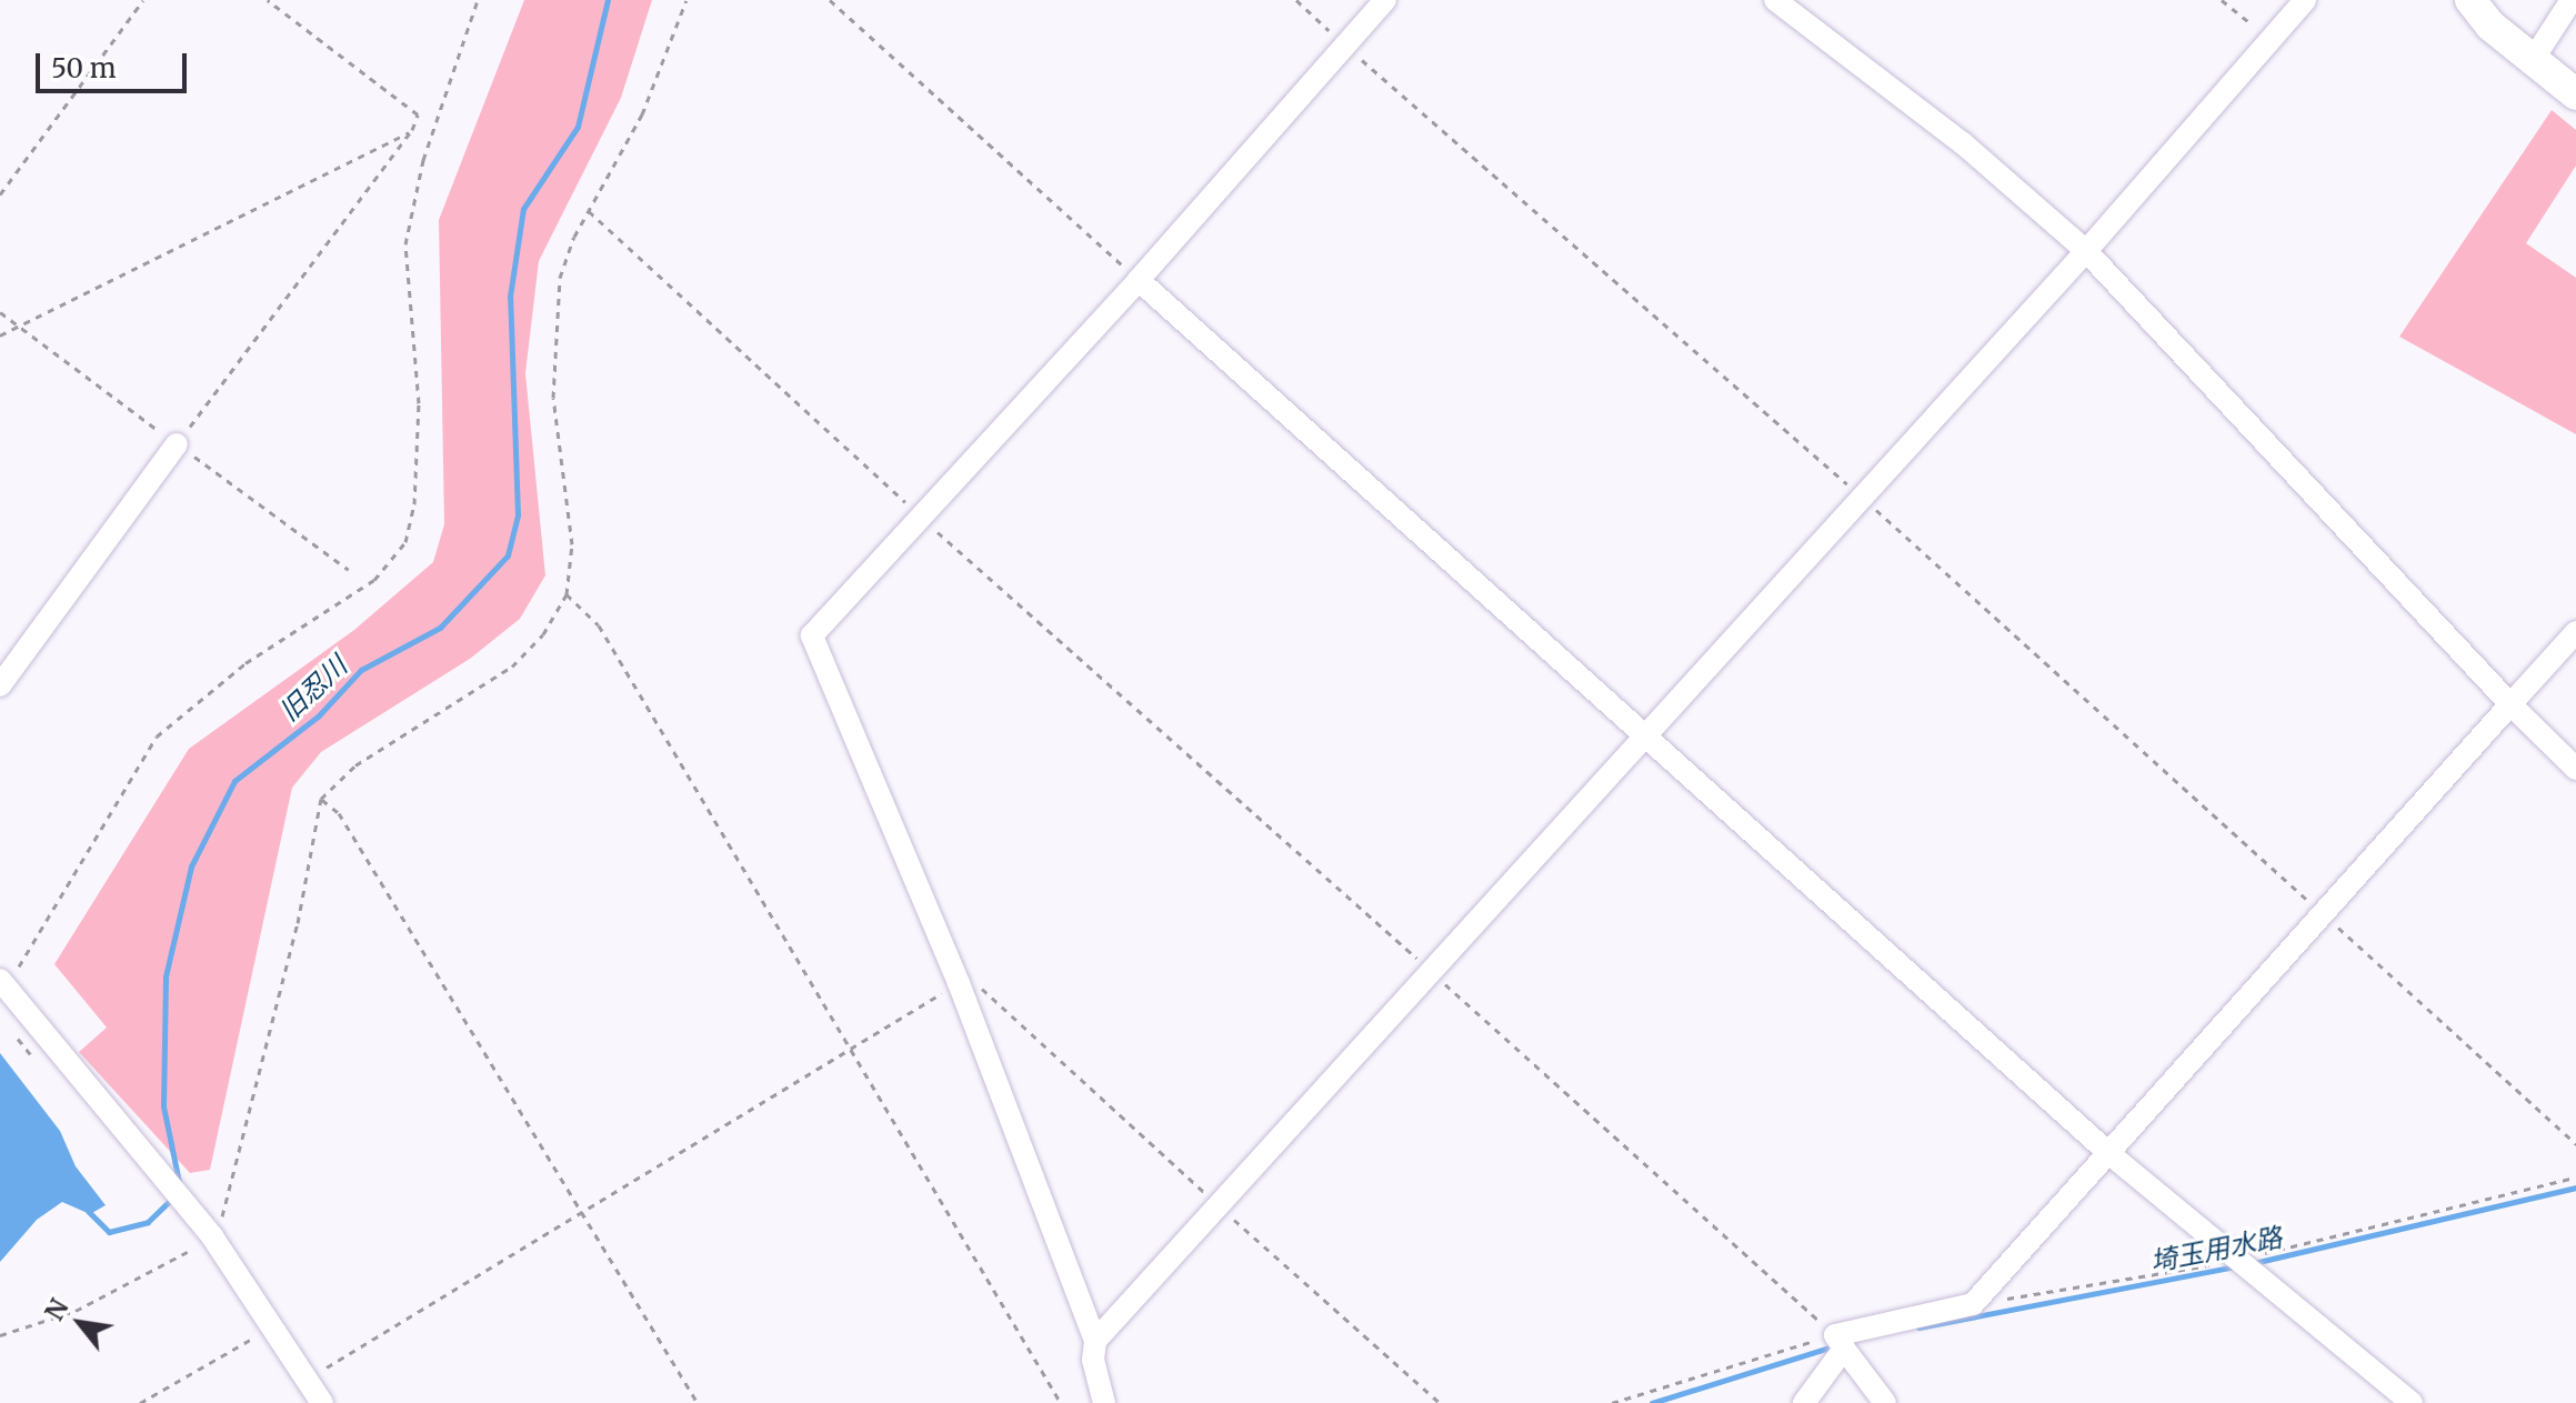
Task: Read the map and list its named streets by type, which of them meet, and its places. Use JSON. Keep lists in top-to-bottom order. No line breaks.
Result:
{"water":["旧忍川","埼玉用水路"],"scale_bar":"50 m","north":"top left"}
